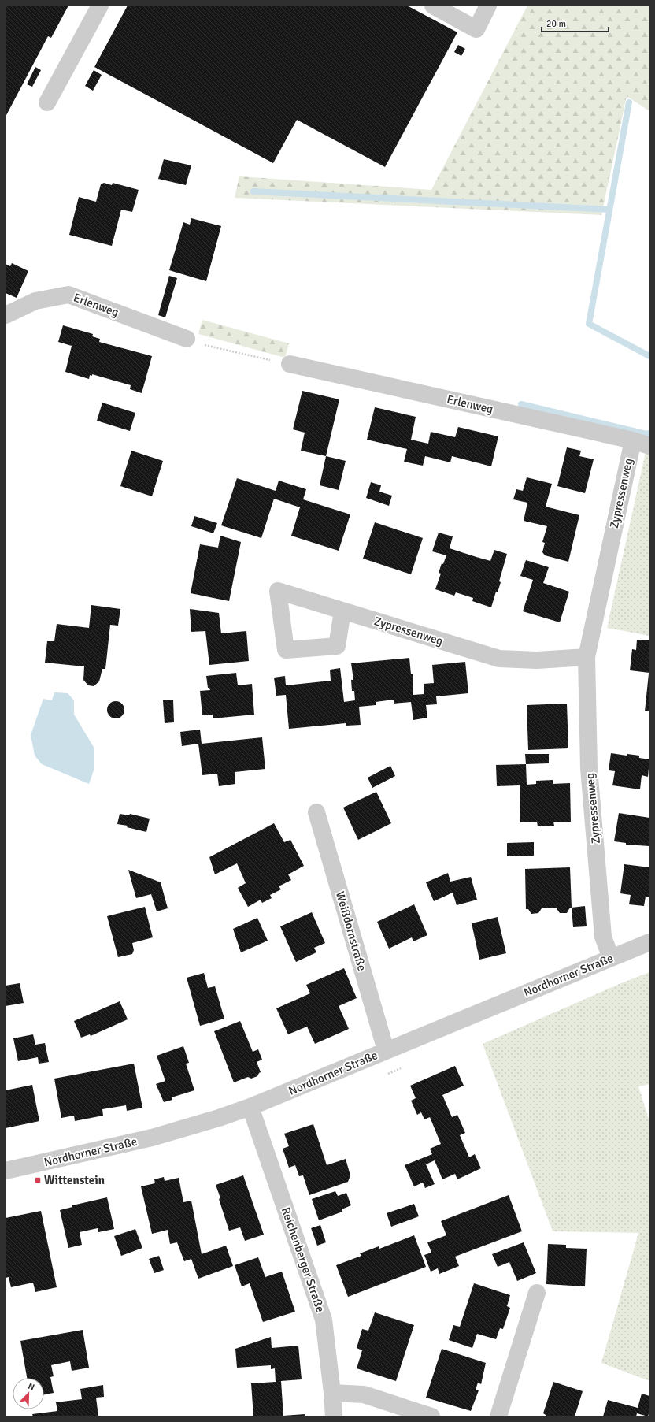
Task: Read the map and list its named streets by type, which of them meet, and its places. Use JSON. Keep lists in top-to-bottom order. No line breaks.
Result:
{"streets":{"street":["Erlenweg","Zypressenweg","Weißdornstraße","Nordhorner Straße","Reichenberger Straße"]},"crossings":[["Erlenweg","Zypressenweg"],["Zypressenweg","Nordhorner Straße"],["Weißdornstraße","Nordhorner Straße"],["Nordhorner Straße","Reichenberger Straße"]],"places":{"transit":["Wittenstein"]},"scale_bar":"20 m","north":"top right"}
